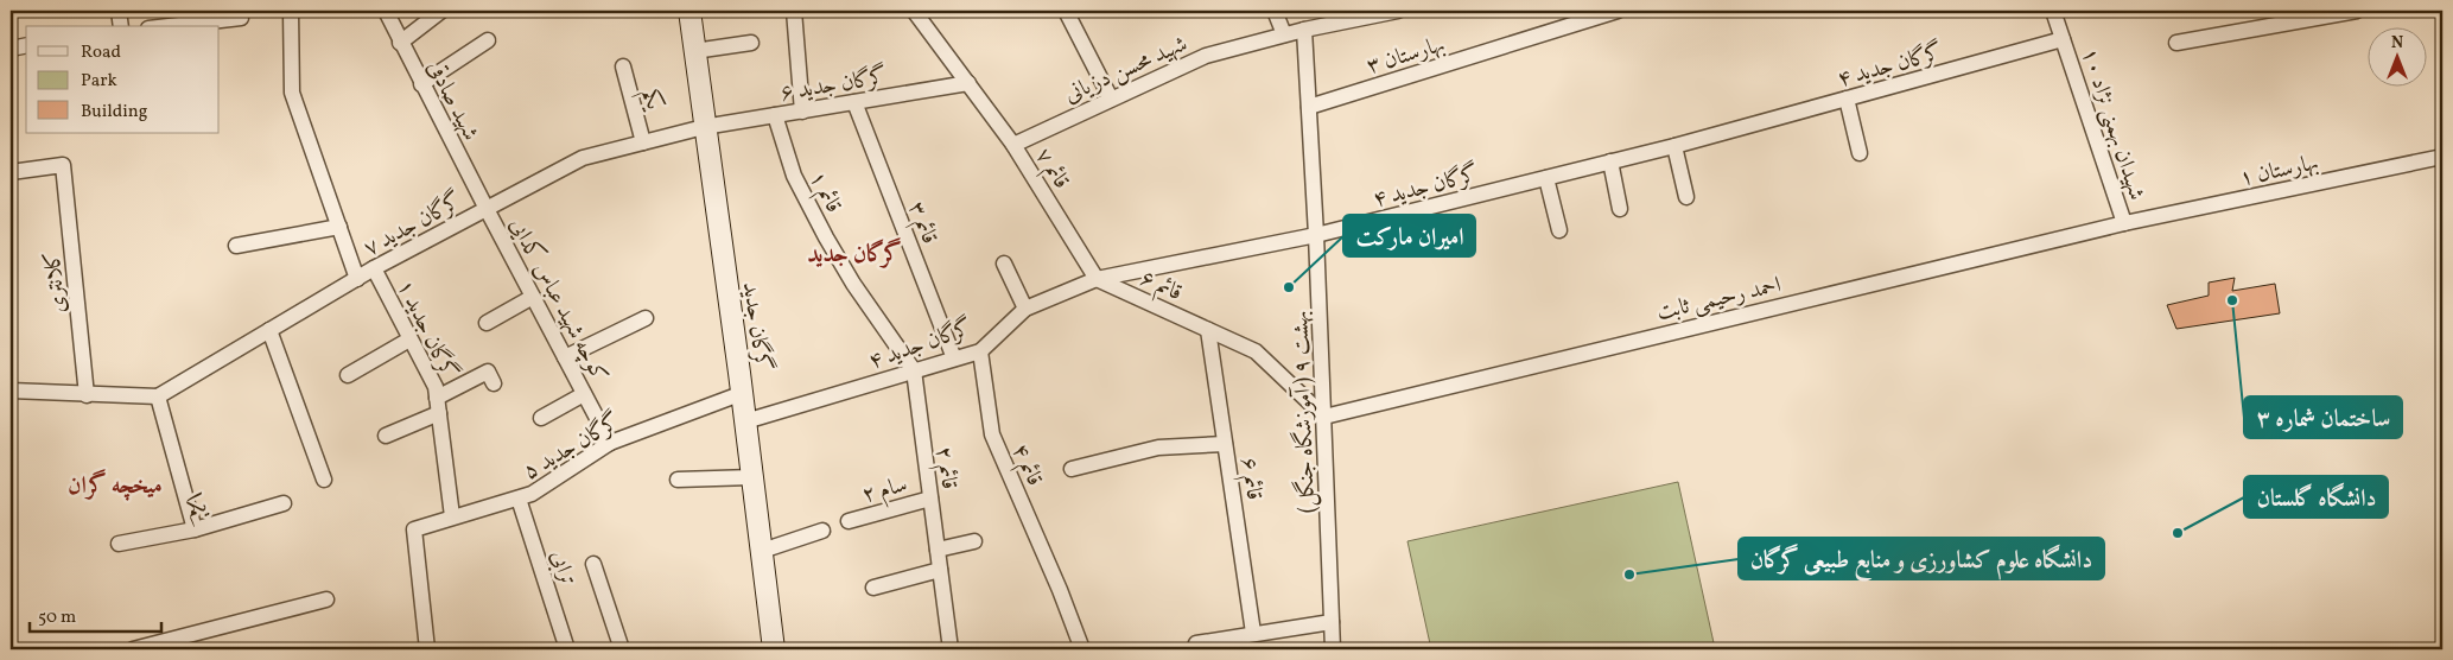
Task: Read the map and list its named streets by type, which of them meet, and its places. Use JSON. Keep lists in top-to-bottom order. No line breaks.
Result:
{"streets":{"main road":["گرگان جدید"],"street":["بهارستان ۳","گرگان جدید ۴","شهید محسن دزیانی","گرگان جدید ۶","یکم","شهید صادقی","۱۰ شهیدان بهمنی نژاد","۷ قائم","۱ بهارستان","۱ قائم","۳ قائم","گرگان جدید ۷","کلانتری","۶ قائم","احمد رحیمی ثابت","کوچه شهید عباس کدایی","گرگان جدید ۱","بهشت ۹ ( آموزشگاه جنگل)","گرگان جدید ۵","قائم ۴","۲ قائم","قائم ۶","۲ سام","ترابی"]},"crossings":[["بهارستان ۳","بهشت ۹ ( آموزشگاه جنگل)"],["گرگان جدید ۴","۱۰ شهیدان بهمنی نژاد"],["گرگان جدید ۴","۷ قائم"],["گرگان جدید ۴","۱ قائم"],["گرگان جدید ۴","۳ قائم"],["گرگان جدید ۴","۶ قائم"],["گرگان جدید ۴","گرگان جدید"],["گرگان جدید ۴","بهشت ۹ ( آموزشگاه جنگل)"],["گرگان جدید ۴","قائم ۴"],["گرگان جدید ۴","۲ قائم"],["شهید محسن دزیانی","۷ قائم"],["شهید محسن دزیانی","بهشت ۹ ( آموزشگاه جنگل)"],["گرگان جدید ۶","۷ قائم"],["گرگان جدید ۶","۱ قائم"],["گرگان جدید ۶","۳ قائم"],["گرگان جدید ۶","گرگان جدید ۷"],["گرگان جدید ۶","گرگان جدید"],["یکم","گرگان جدید ۷"],["شهید صادقی","گرگان جدید ۷"],["شهید صادقی","کوچه شهید عباس کدایی"],["۱۰ شهیدان بهمنی نژاد","۱ بهارستان"],["۱۰ شهیدان بهمنی نژاد","احمد رحیمی ثابت"],["۷ قائم","۶ قائم"],["۱ بهارستان","احمد رحیمی ثابت"],["۱ قائم","۲ قائم"],["گرگان جدید ۷","کوچه شهید عباس کدایی"],["گرگان جدید ۷","گرگان جدید"],["گرگان جدید ۷","گرگان جدید ۱"],["۶ قائم","احمد رحیمی ثابت"],["۶ قائم","بهشت ۹ ( آموزشگاه جنگل)"],["۶ قائم","قائم ۶"],["احمد رحیمی ثابت","بهشت ۹ ( آموزشگاه جنگل)"],["کوچه شهید عباس کدایی","گرگان جدید ۵"],["گرگان جدید","گرگان جدید ۵"],["گرگان جدید ۱","گرگان جدید ۵"],["گرگان جدید ۵","ترابی"],["۲ قائم","۲ سام"]],"districts":["گرگان جدید","میخچه گران"],"places":["امیران مارکت","ساختمان شماره ۳","دانشگاه گلستان","دانشگاه علوم کشاورزی و منابع طبیعی گرگان"],"legend":["Road","Park","Building"],"scale_bar":"50 m","north":"top"}
